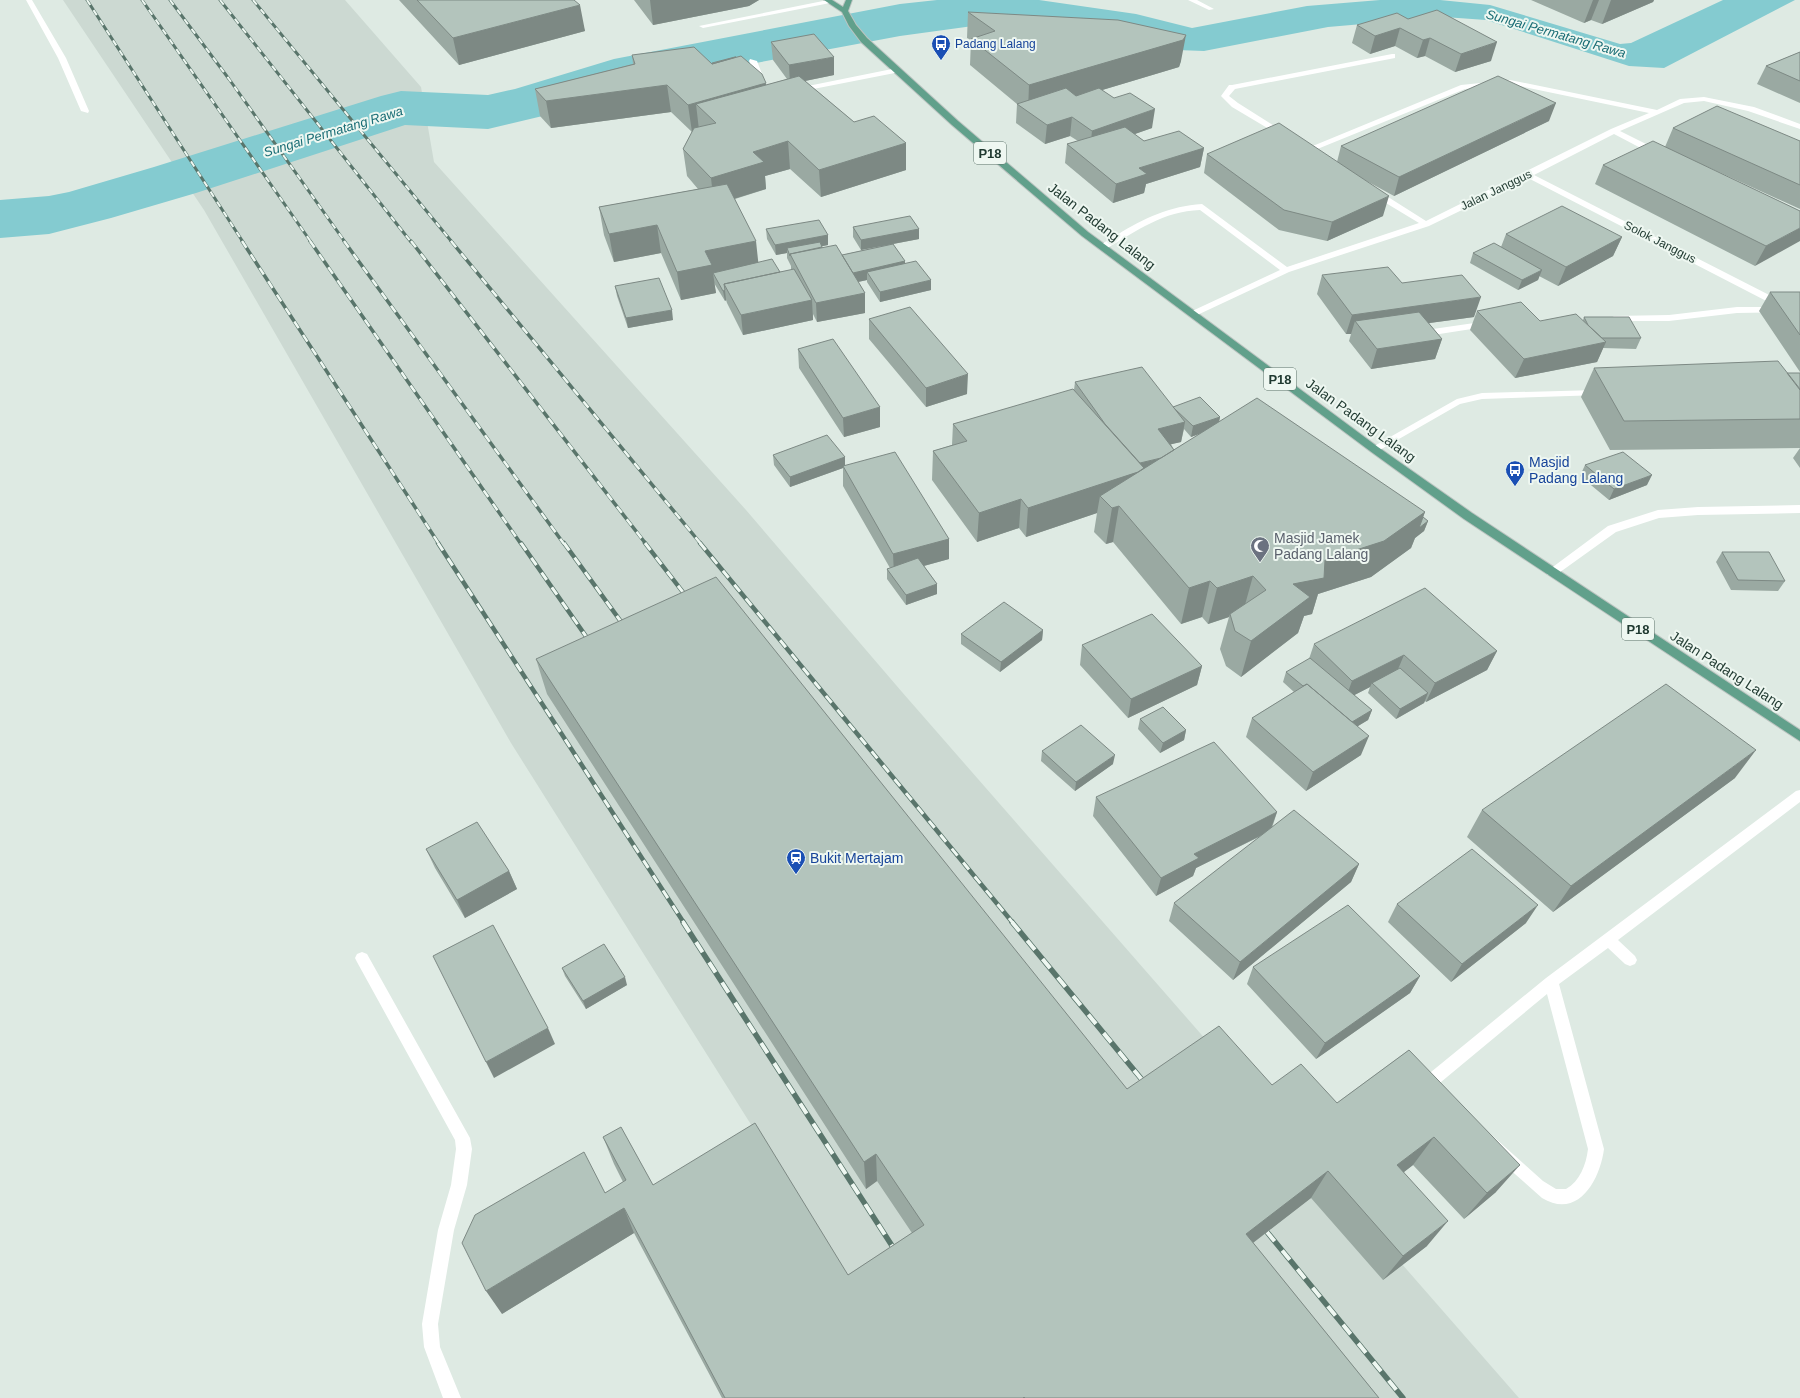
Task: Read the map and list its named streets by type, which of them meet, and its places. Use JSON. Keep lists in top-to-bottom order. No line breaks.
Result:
{"streets":{"main road":["P18","Jalan Padang Lalang"],"street":["Jalan Janggus","Solok Janggus"]},"crossings":[["Jalan Janggus","Jalan Padang Lalang"],["Jalan Janggus","Solok Janggus"]],"water":["Sungai Permatang Rawa"],"places":{"bus stop":["Padang Lalang","Masjid Padang Lalang"],"mosque":["Masjid Jamek Padang Lalang"],"station":["Bukit Mertajam"]}}
